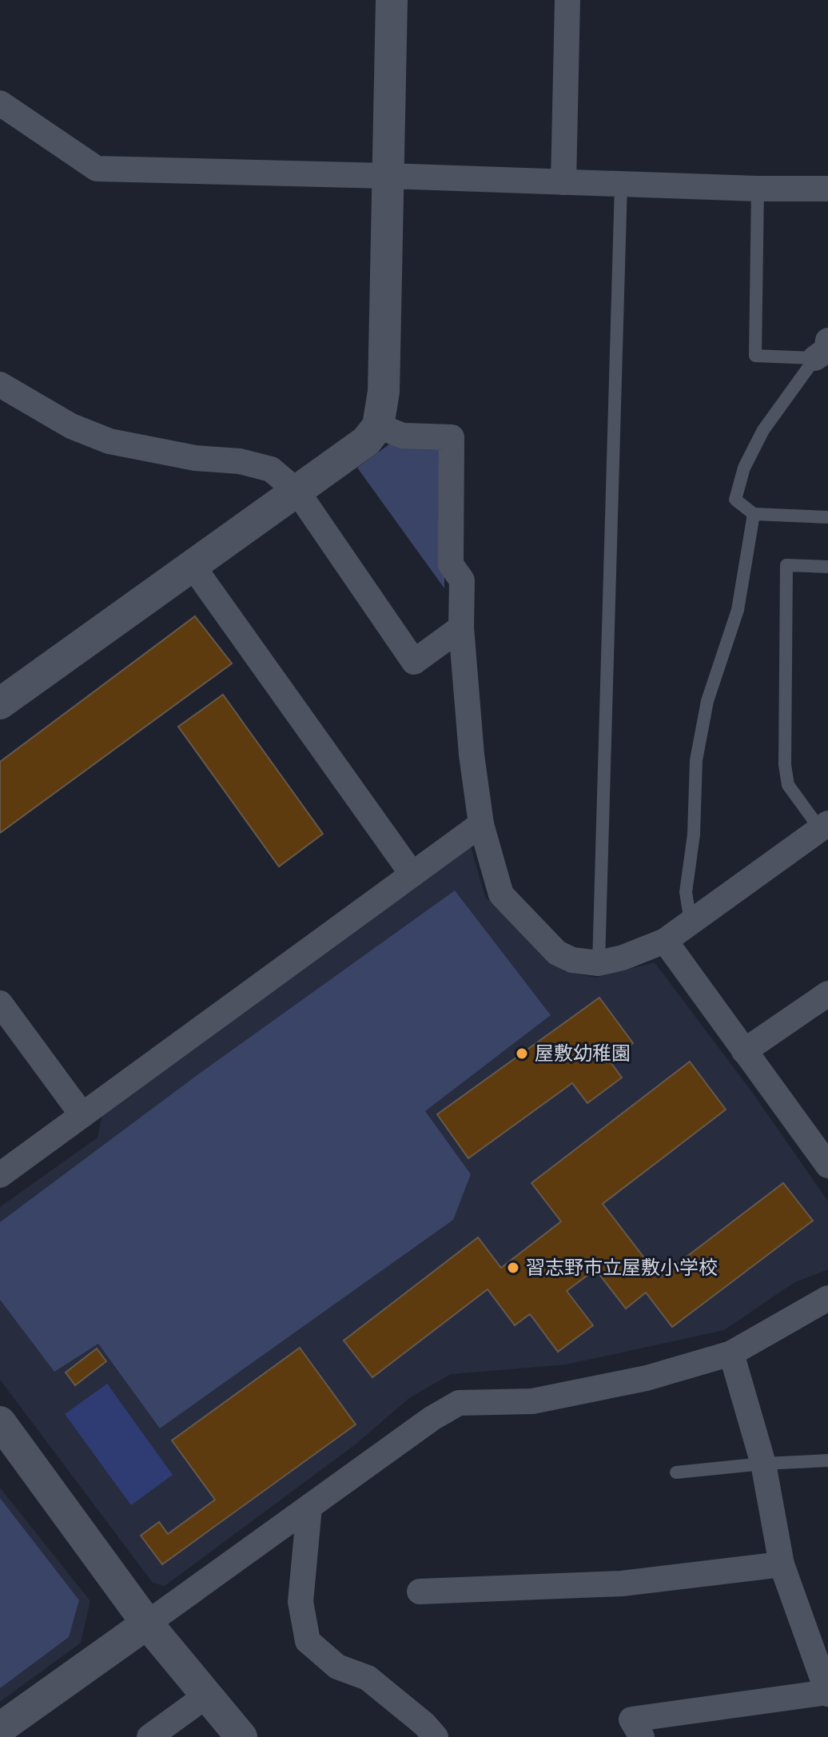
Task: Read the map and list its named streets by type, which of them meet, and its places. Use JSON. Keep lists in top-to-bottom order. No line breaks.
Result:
{"places":["屋敷幼稚園","習志野市立屋敷小学校"]}
